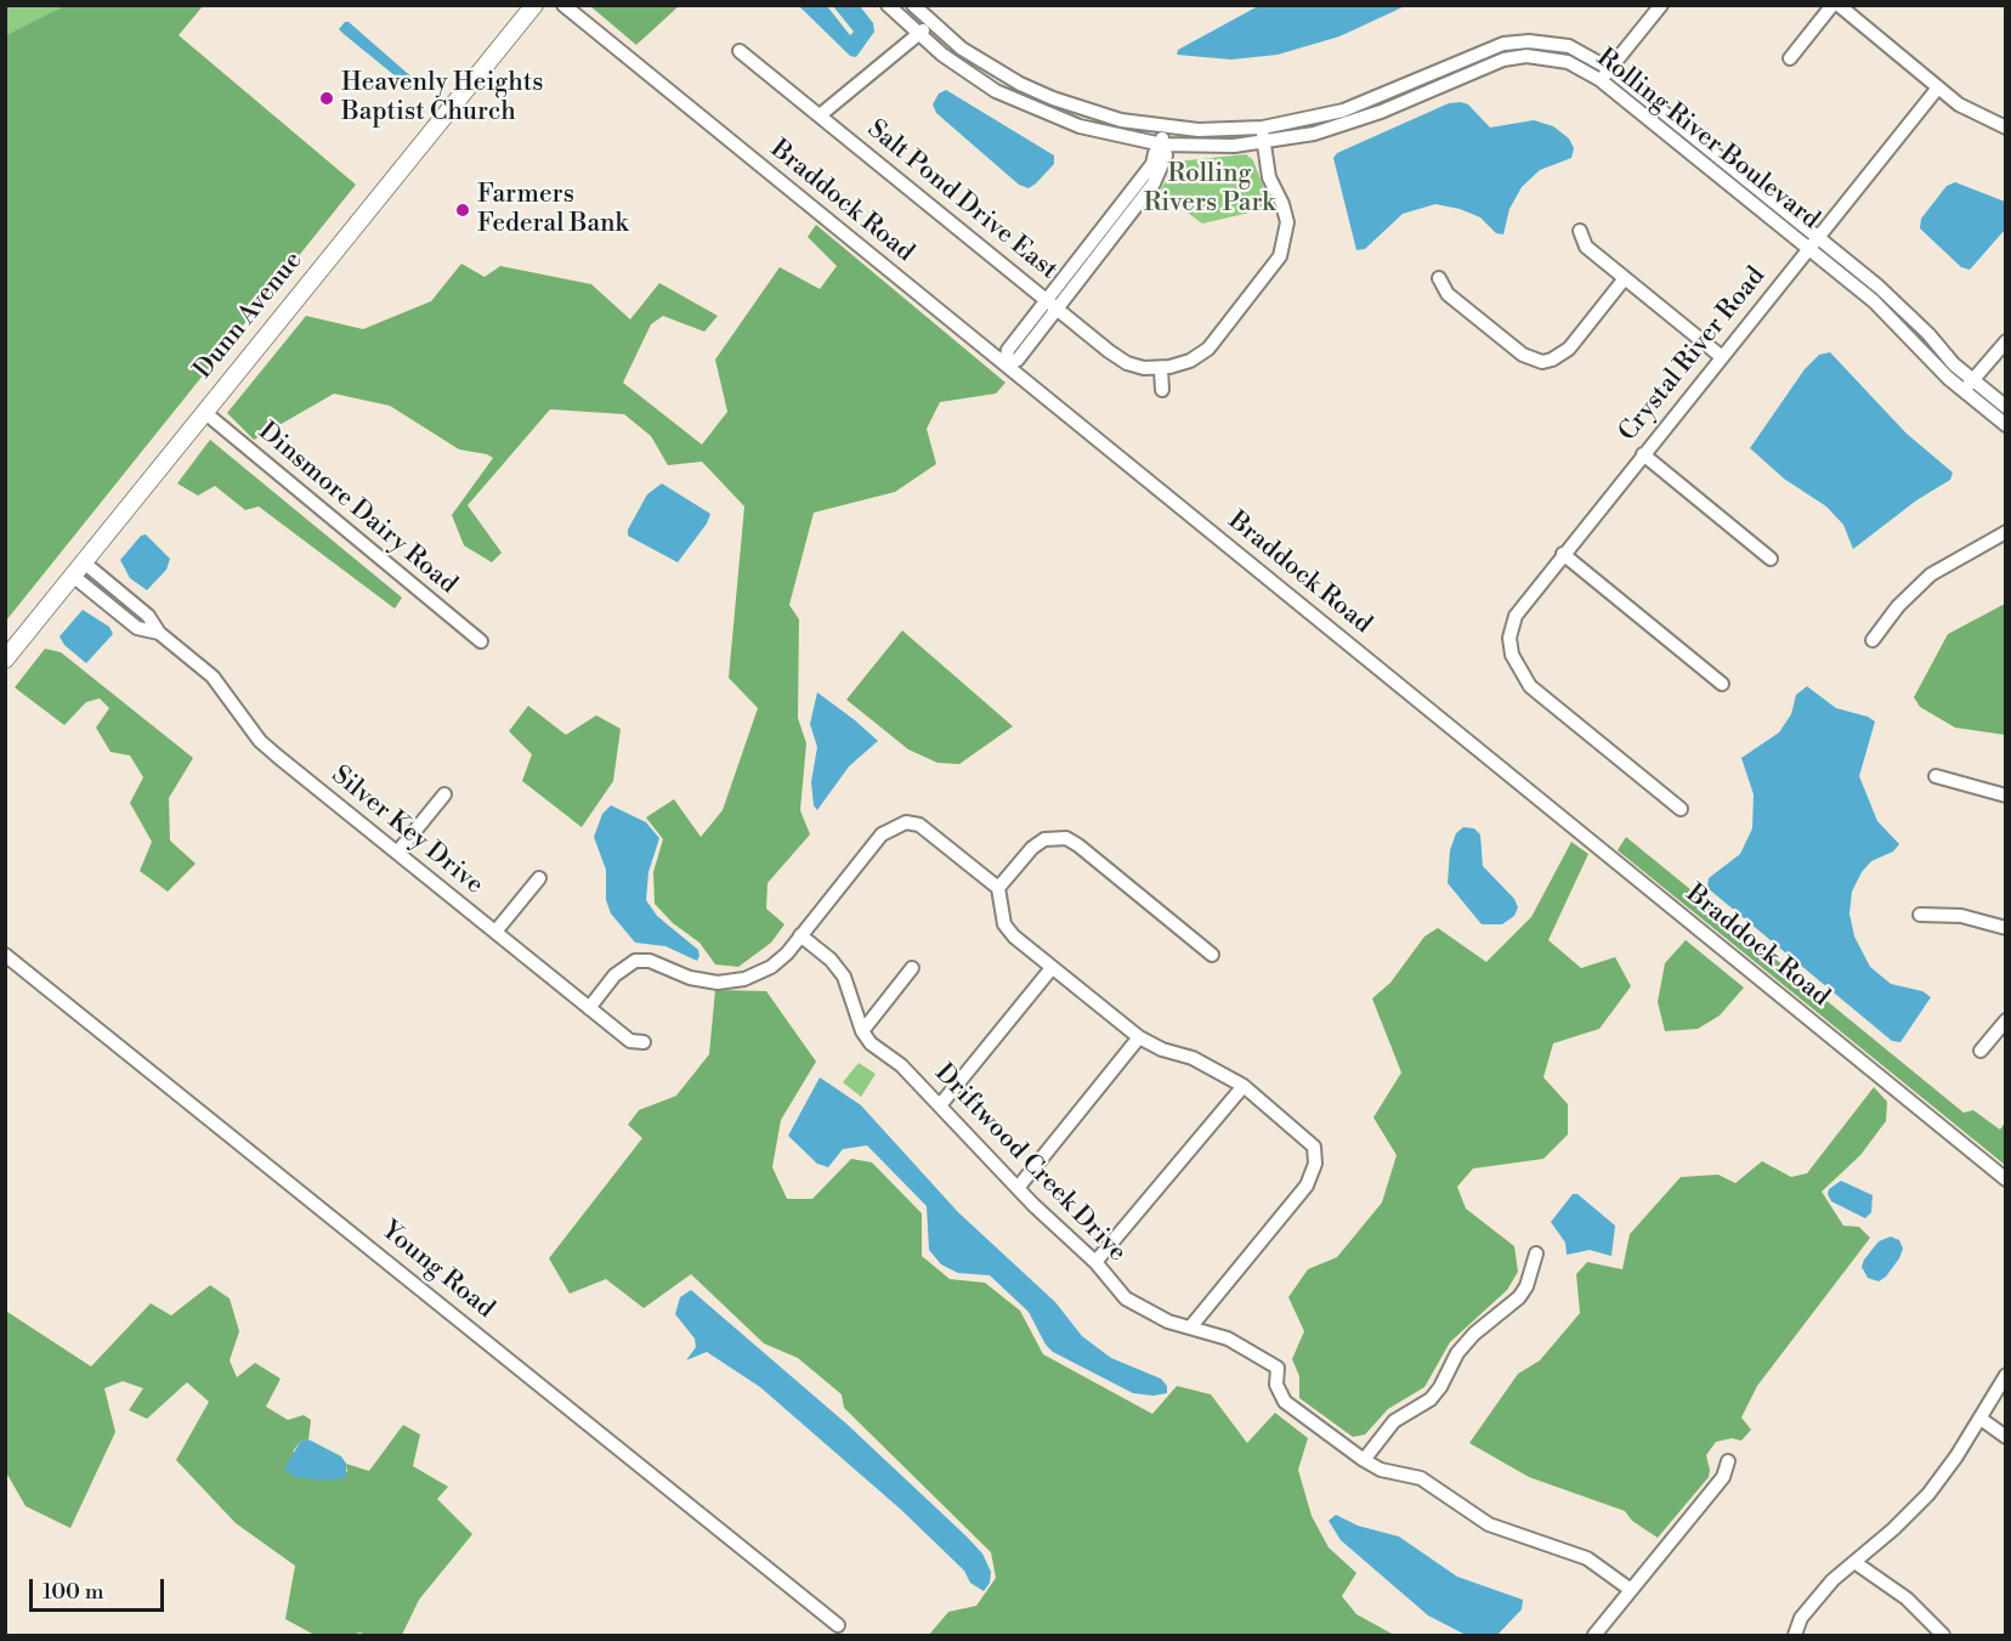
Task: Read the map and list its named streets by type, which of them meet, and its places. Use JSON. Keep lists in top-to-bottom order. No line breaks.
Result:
{"streets":{"main road":["Dunn Avenue"],"street":["Rolling River Boulevard","Salt Pond Drive East","Braddock Road","Crystal River Road","Dinsmore Dairy Road","Silver Key Drive","Driftwood Creek Drive","Young Road"]},"crossings":[["Rolling River Boulevard","Crystal River Road"],["Dunn Avenue","Dinsmore Dairy Road"],["Dunn Avenue","Silver Key Drive"]],"parks":["Rolling Rivers Park"],"places":["Heavenly Heights Baptist Church","Farmers Federal Bank"],"scale_bar":"100 m"}
